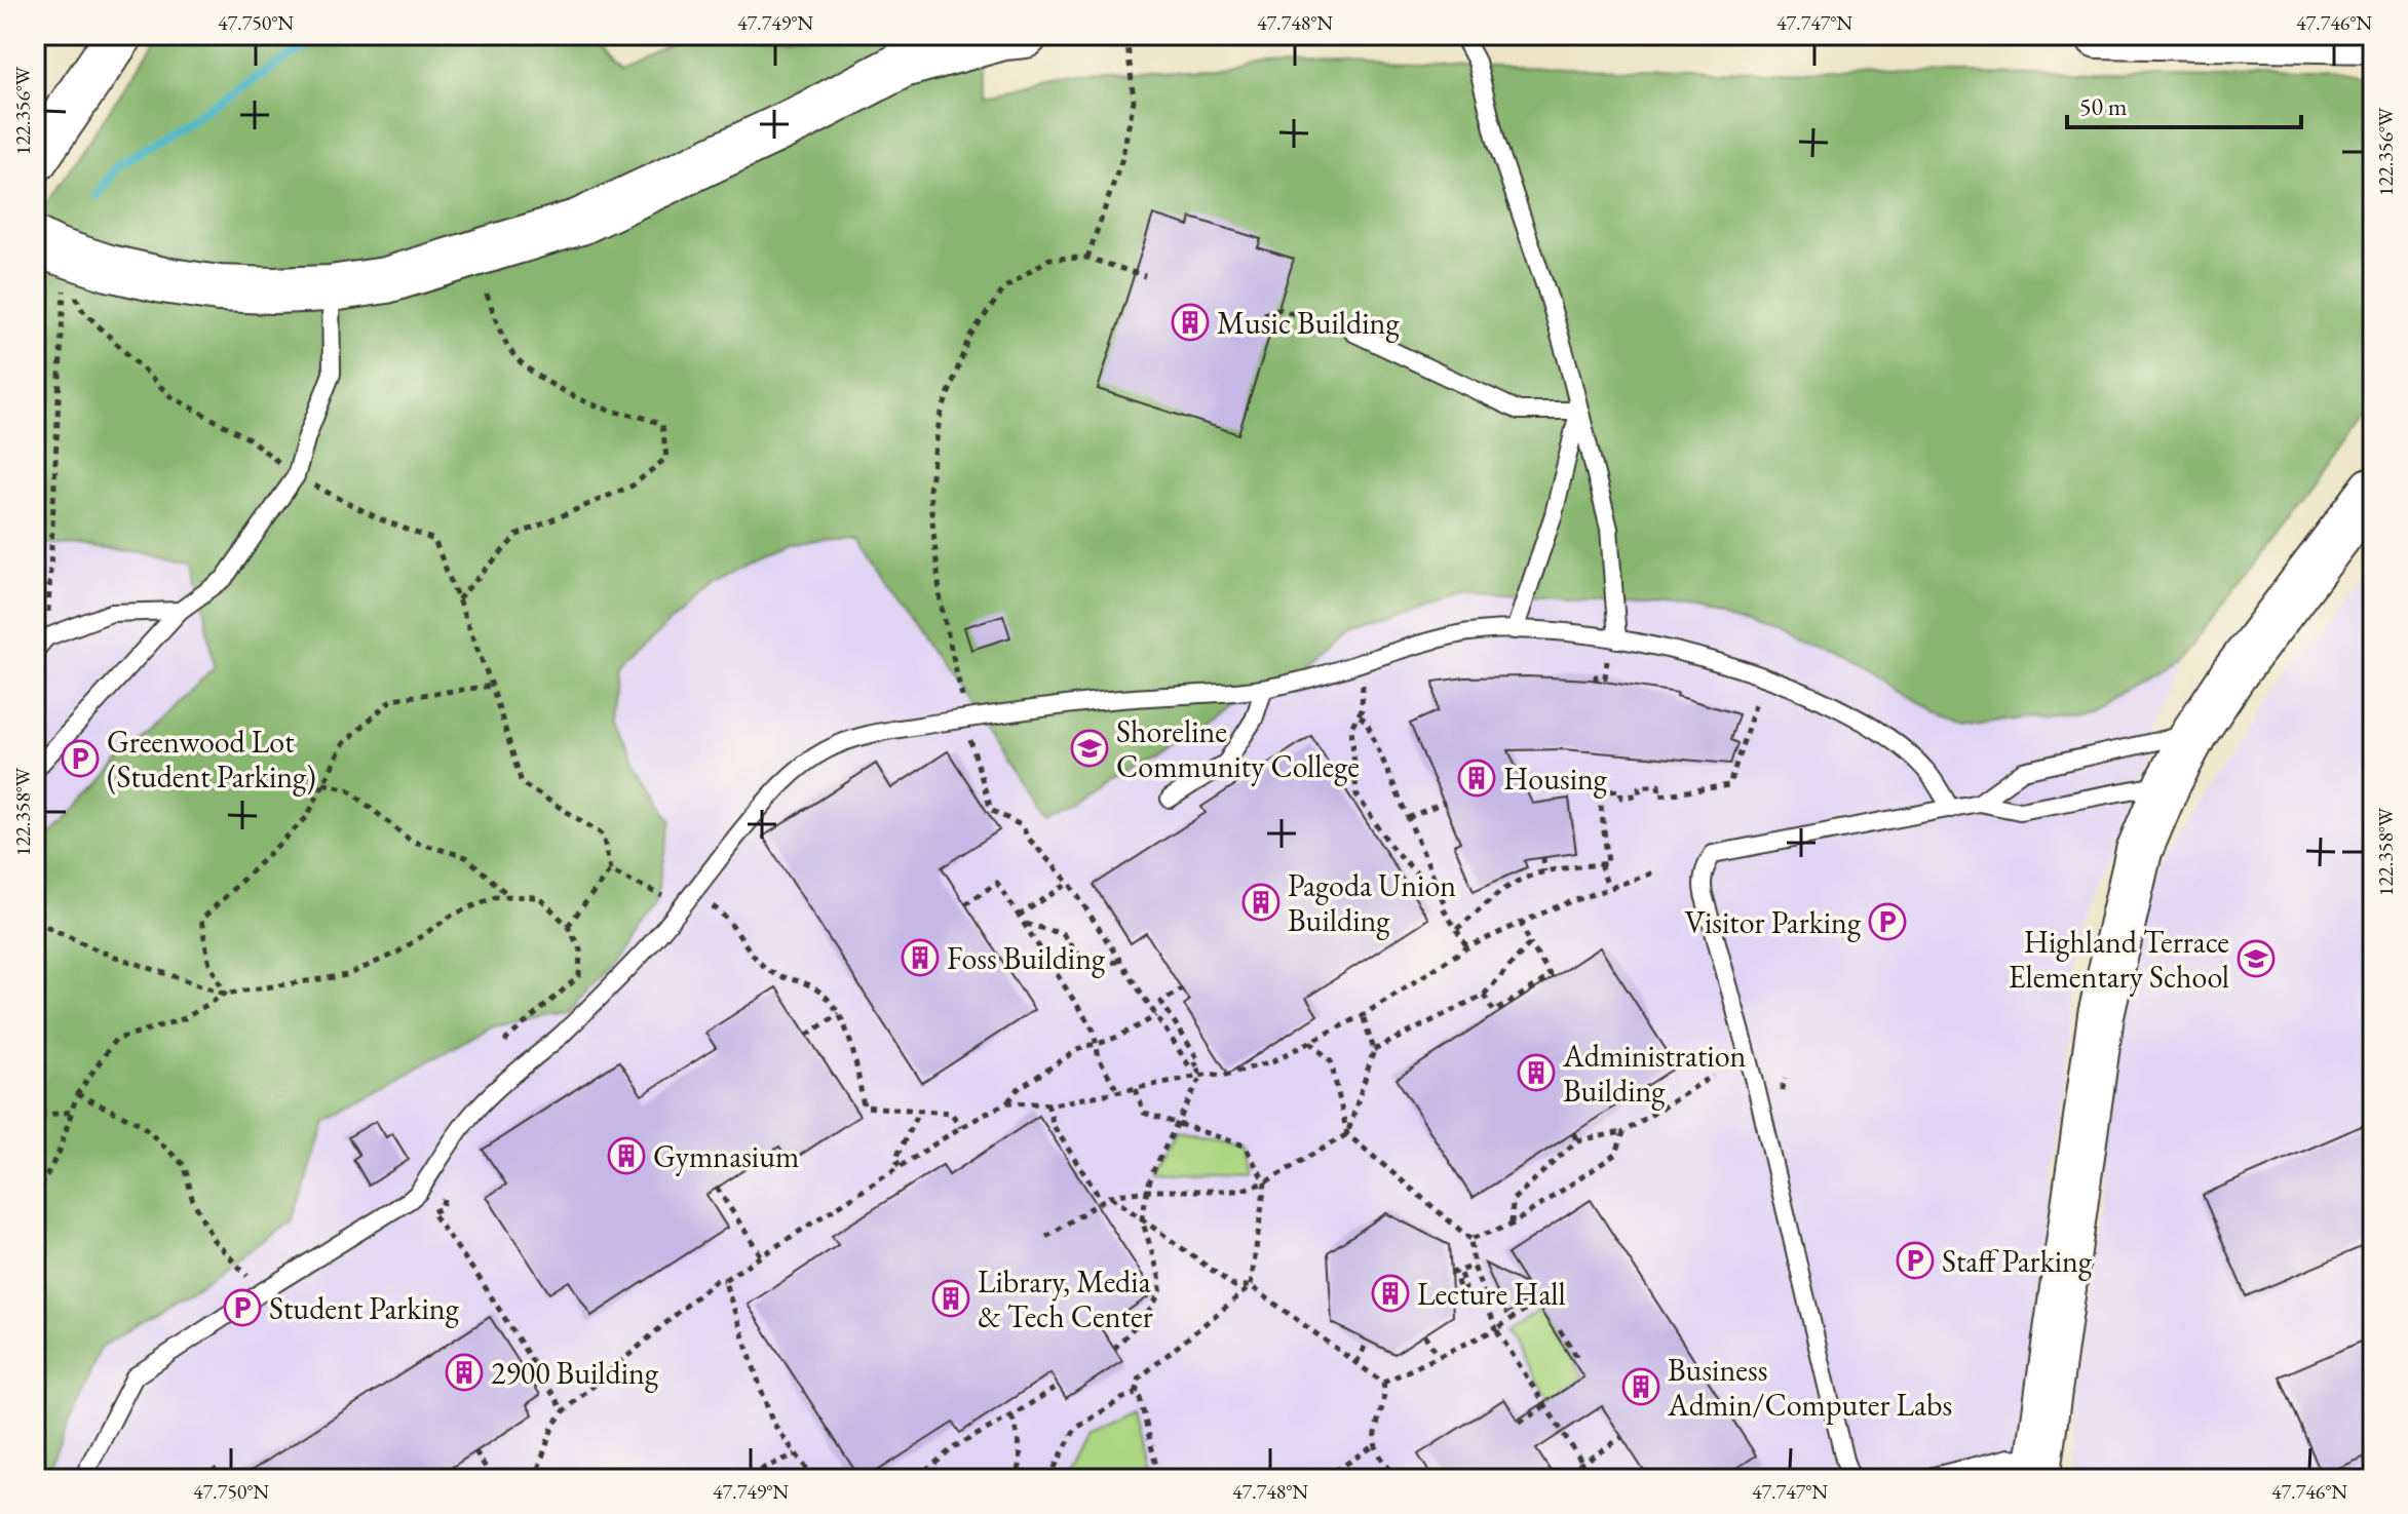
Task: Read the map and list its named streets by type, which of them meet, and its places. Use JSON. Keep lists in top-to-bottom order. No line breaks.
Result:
{"places":{"building":["Music Building","Housing","Pagoda Union Building","Foss Building","Administration Building","Gymnasium","Lecture Hall","Library, Media & Tech Center","2900 Building","Business Admin/Computer Labs"],"school or university":["Shoreline Community College","Highland Terrace Elementary School"],"parking":["Greenwood Lot (Student Parking)","Visitor Parking","Staff Parking","Student Parking"]},"scale_bar":"50 m","coordinates":["47.750°N","47.749°N","47.748°N","47.747°N","47.746°N","122.356°W","122.358°W"]}
